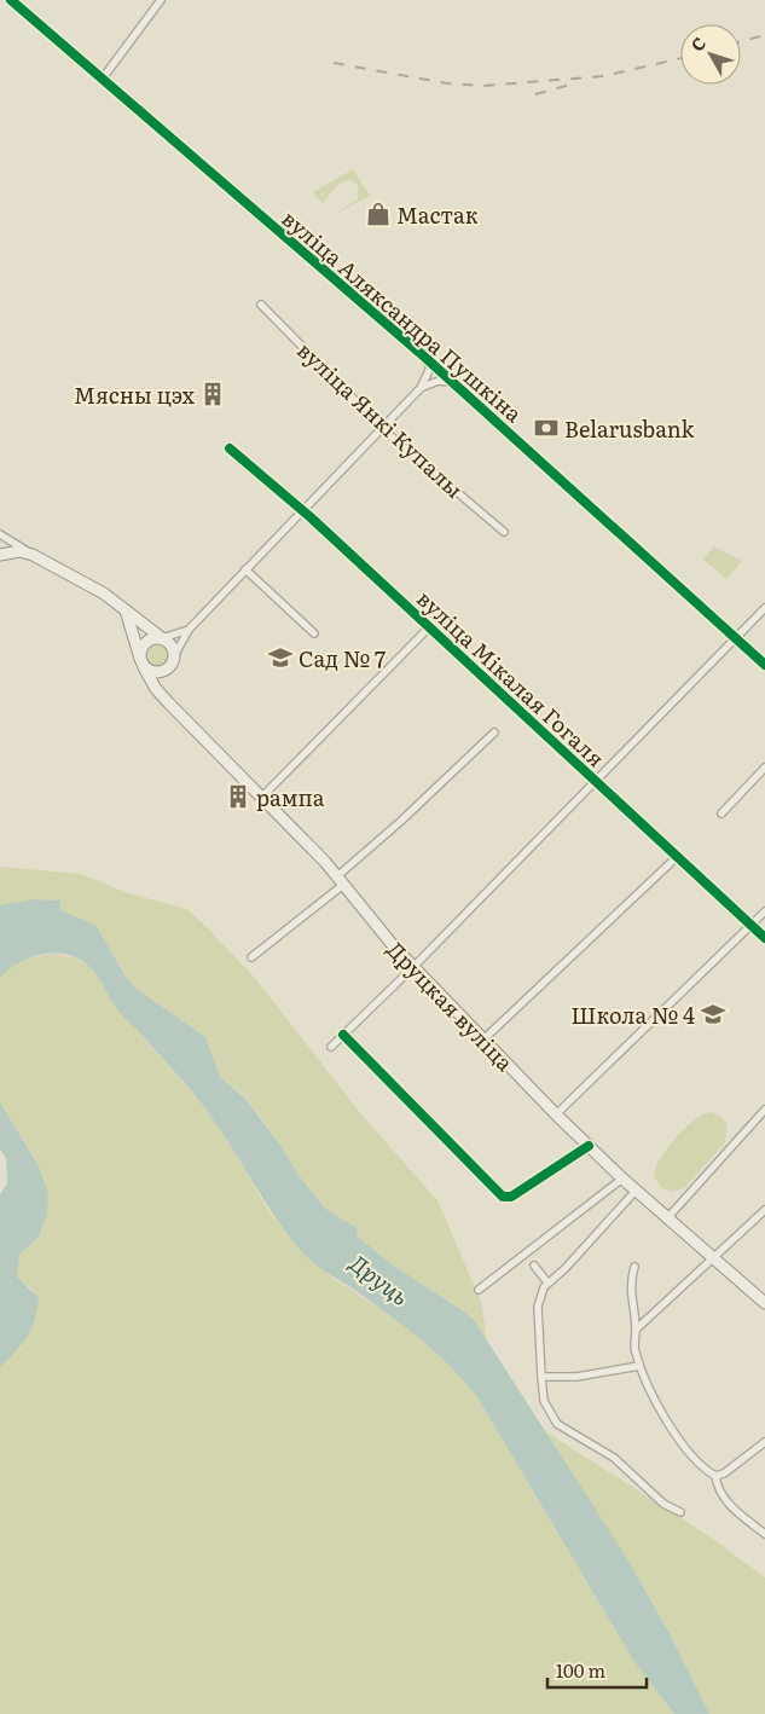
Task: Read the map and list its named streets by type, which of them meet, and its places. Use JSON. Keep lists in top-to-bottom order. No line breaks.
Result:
{"streets":{"main road":["Друцкая вуліца"],"street":["вуліца Аляксандра Пушкіна","вуліца Янкі Купалы","вуліца Мікалая Гогаля"]},"water":["Друць"],"places":{"shop":["Мастак"],"building":["Мясны цэх","рампа"],"bank":["Belarusbank"],"school or university":["Сад № 7","Школа № 4"]},"scale_bar":"100 m","north":"top left"}
